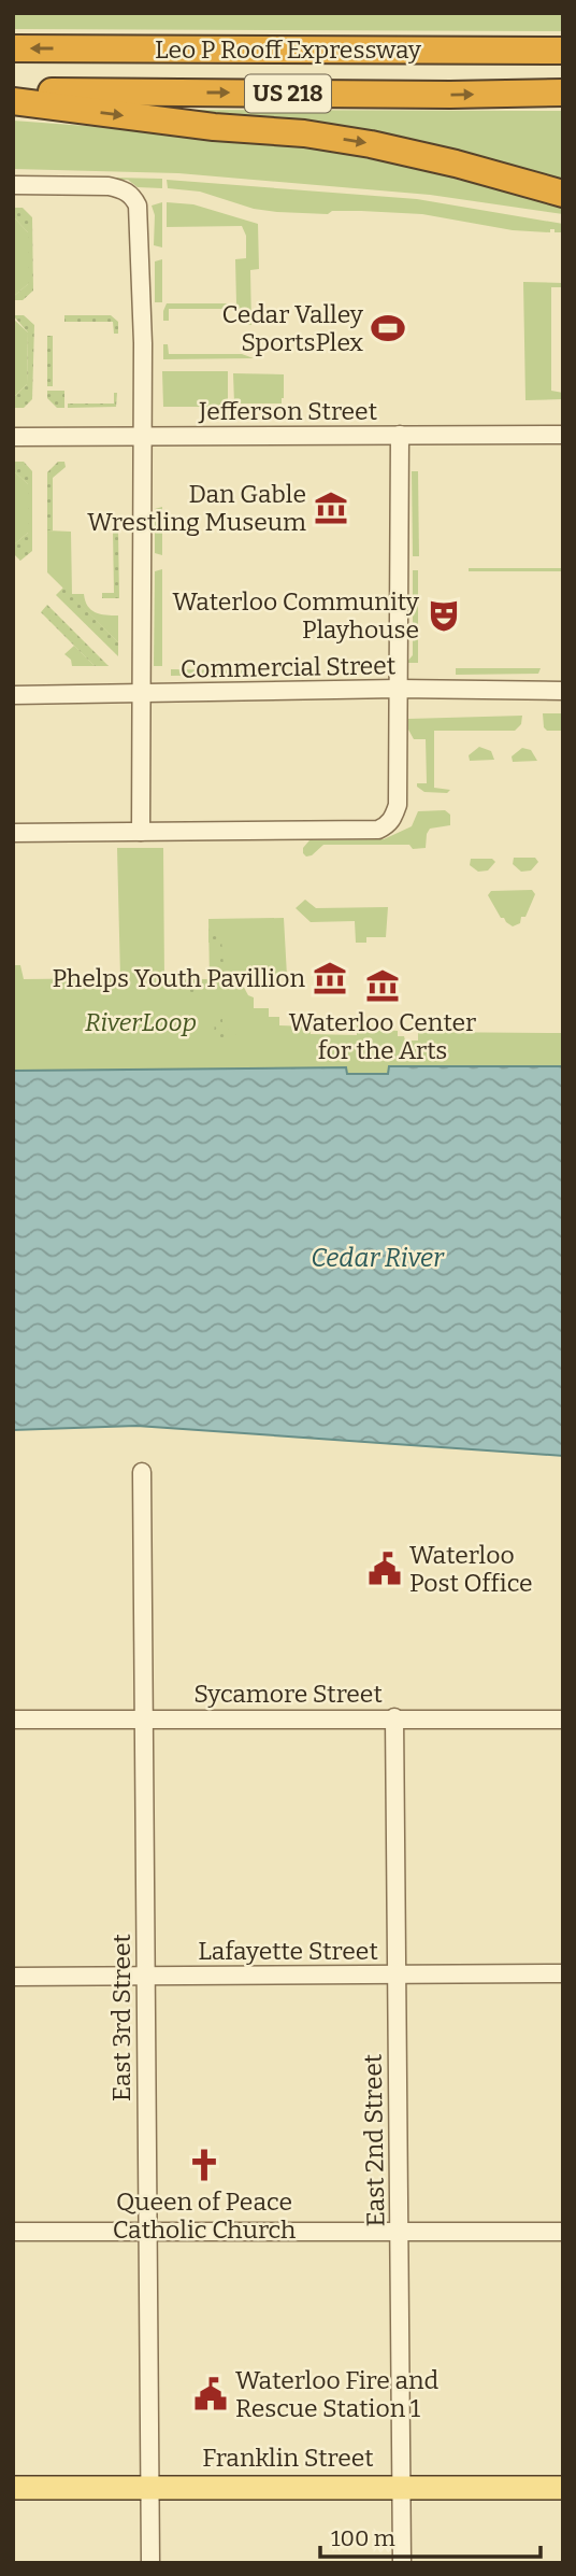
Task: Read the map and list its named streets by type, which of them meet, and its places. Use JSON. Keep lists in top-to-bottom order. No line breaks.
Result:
{"streets":{"highway":["Leo P Rooff Expressway","US 218"],"main road":["Franklin Street"],"street":["Jefferson Street","Commercial Street","Sycamore Street","Lafayette Street","East 3rd Street","East 2nd Street"]},"crossings":[["Sycamore Street","East 3rd Street"],["Sycamore Street","East 2nd Street"],["Lafayette Street","East 3rd Street"],["Lafayette Street","East 2nd Street"],["East 3rd Street","Franklin Street"],["East 2nd Street","Franklin Street"]],"water":["Cedar River"],"parks":["RiverLoop"],"places":{"sports":["Cedar Valley SportsPlex"],"museum":["Dan Gable Wrestling Museum","Phelps Youth Pavillion","Waterloo Center for the Arts"],"theatre":["Waterloo Community Playhouse"],"public building":["Waterloo Post Office","Waterloo Fire and Rescue Station 1"],"church":["Queen of Peace Catholic Church"]},"scale_bar":"100 m"}
